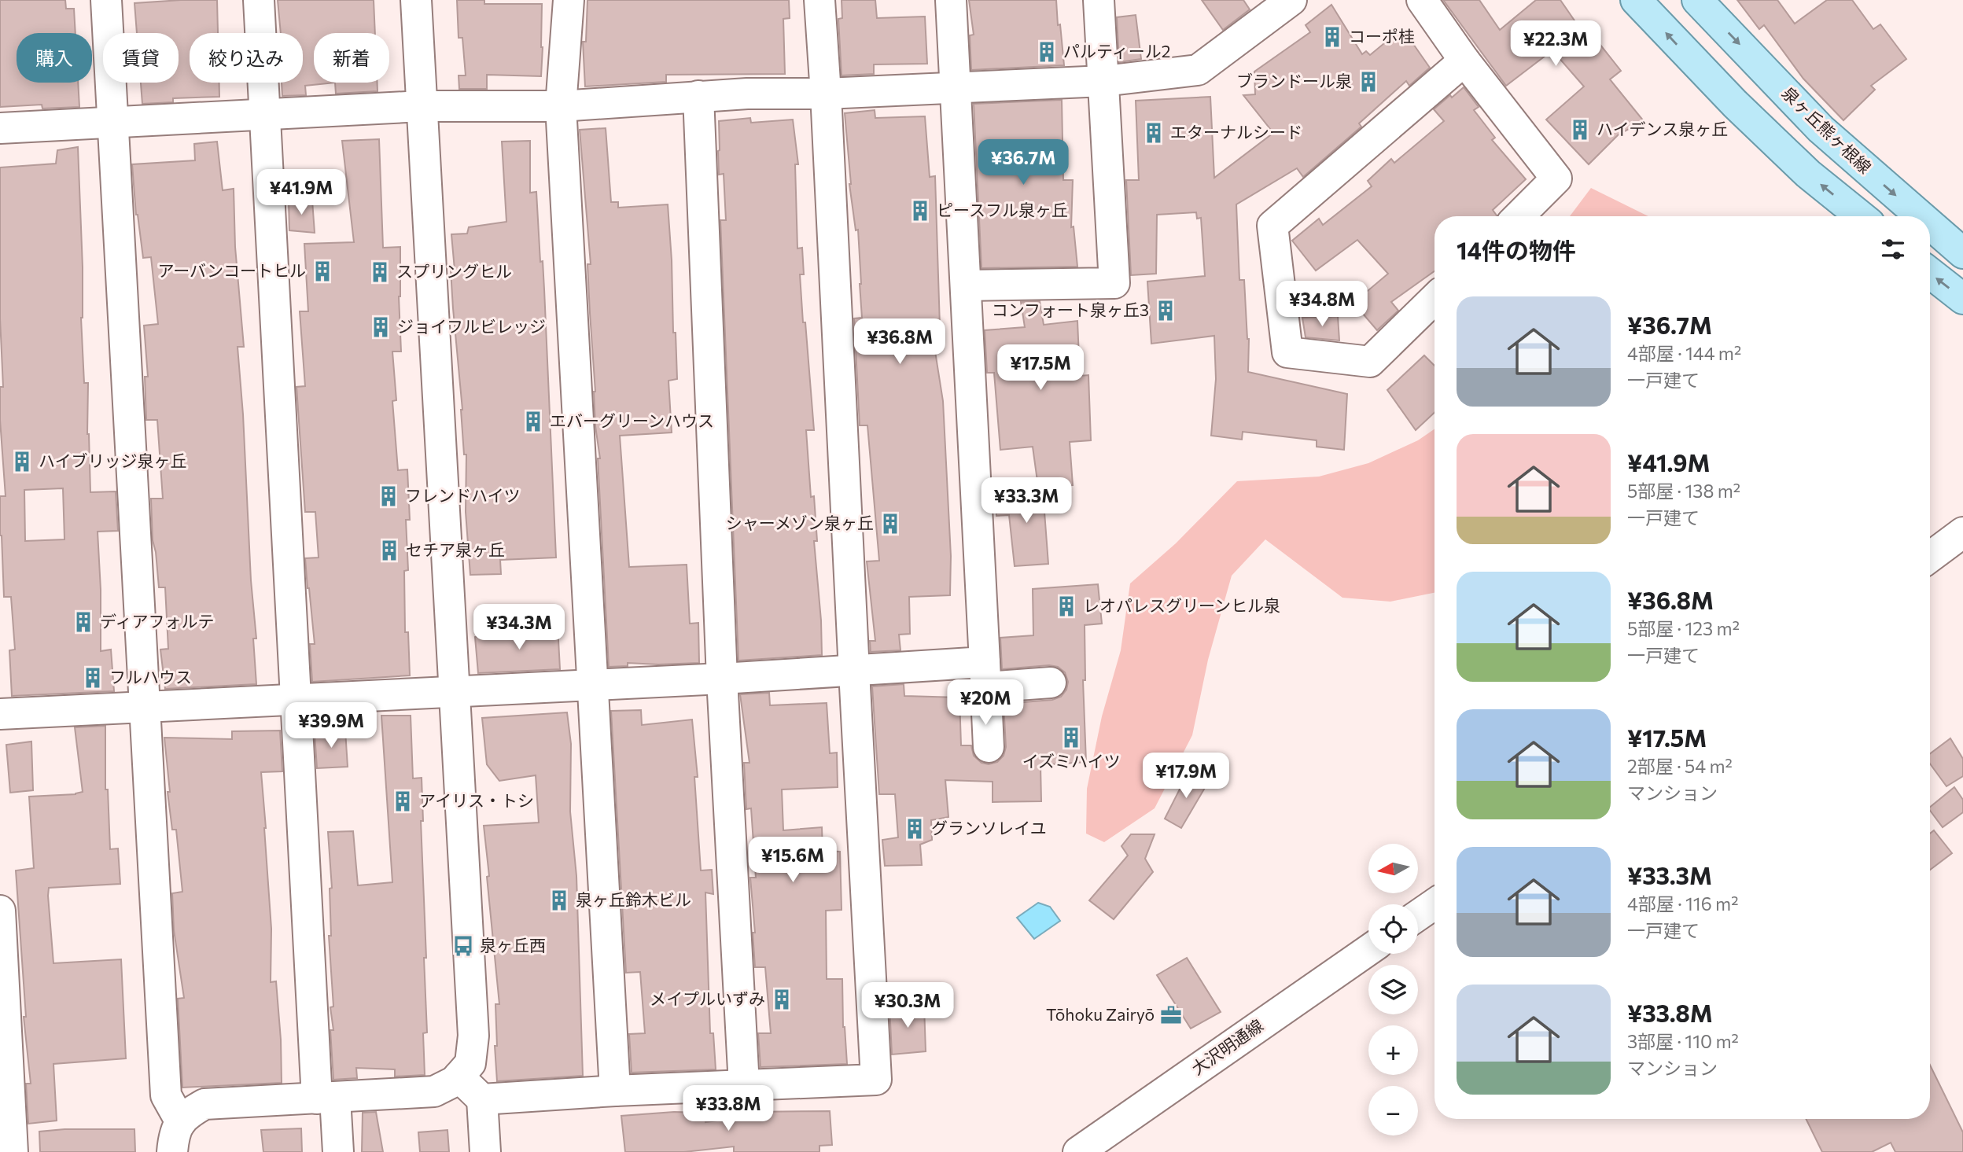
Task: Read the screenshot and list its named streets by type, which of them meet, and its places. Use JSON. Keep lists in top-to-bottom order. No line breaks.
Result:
{"streets":{"main road":["泉ヶ丘熊ヶ根線"],"street":["大沢明通線"]},"places":{"building":["コーポ桂","パルティール2","ブランドール泉","ハイデンス泉ヶ丘","エターナルシード","ピースフル泉ヶ丘","アーバンコートヒル","スプリングヒル","コンフォート泉ヶ丘3","ジョイフルビレッジ","エバーグリーンハウス","ハイブリッジ泉ヶ丘","フレンドハイツ","シャーメゾン泉ヶ丘","セチア泉ヶ丘","レオパレスグリーンヒル泉","ディアフォルテ","フルハウス","イズミハイツ","アイリス・トシ","グランソレイユ","泉ヶ丘鈴木ビル","メイプルいずみ"],"bus stop":["泉ヶ丘西"],"office":["Tōhoku Zairyō"]},"north":"left","page":{"price":["¥22.3M","¥36.7M","¥41.9M","¥34.8M","¥36.8M","¥17.5M","¥33.3M","¥34.3M","¥20M","¥39.9M","¥17.9M","¥15.6M","¥30.3M","¥33.8M"],"chip":["購入","賃貸","絞り込み","新着"],"heading":"14件の物件","list":[{"name":"¥36.7M","note":"4部屋 · 144 m² · 一戸建て"},{"name":"¥41.9M","note":"5部屋 · 138 m² · 一戸建て"},{"name":"¥36.8M","note":"5部屋 · 123 m² · 一戸建て"},{"name":"¥17.5M","note":"2部屋 · 54 m² · マンション"},{"name":"¥33.3M","note":"4部屋 · 116 m² · 一戸建て"},{"name":"¥33.8M","note":"3部屋 · 110 m² · マンション"}],"map_buttons":["+","−"]}}
